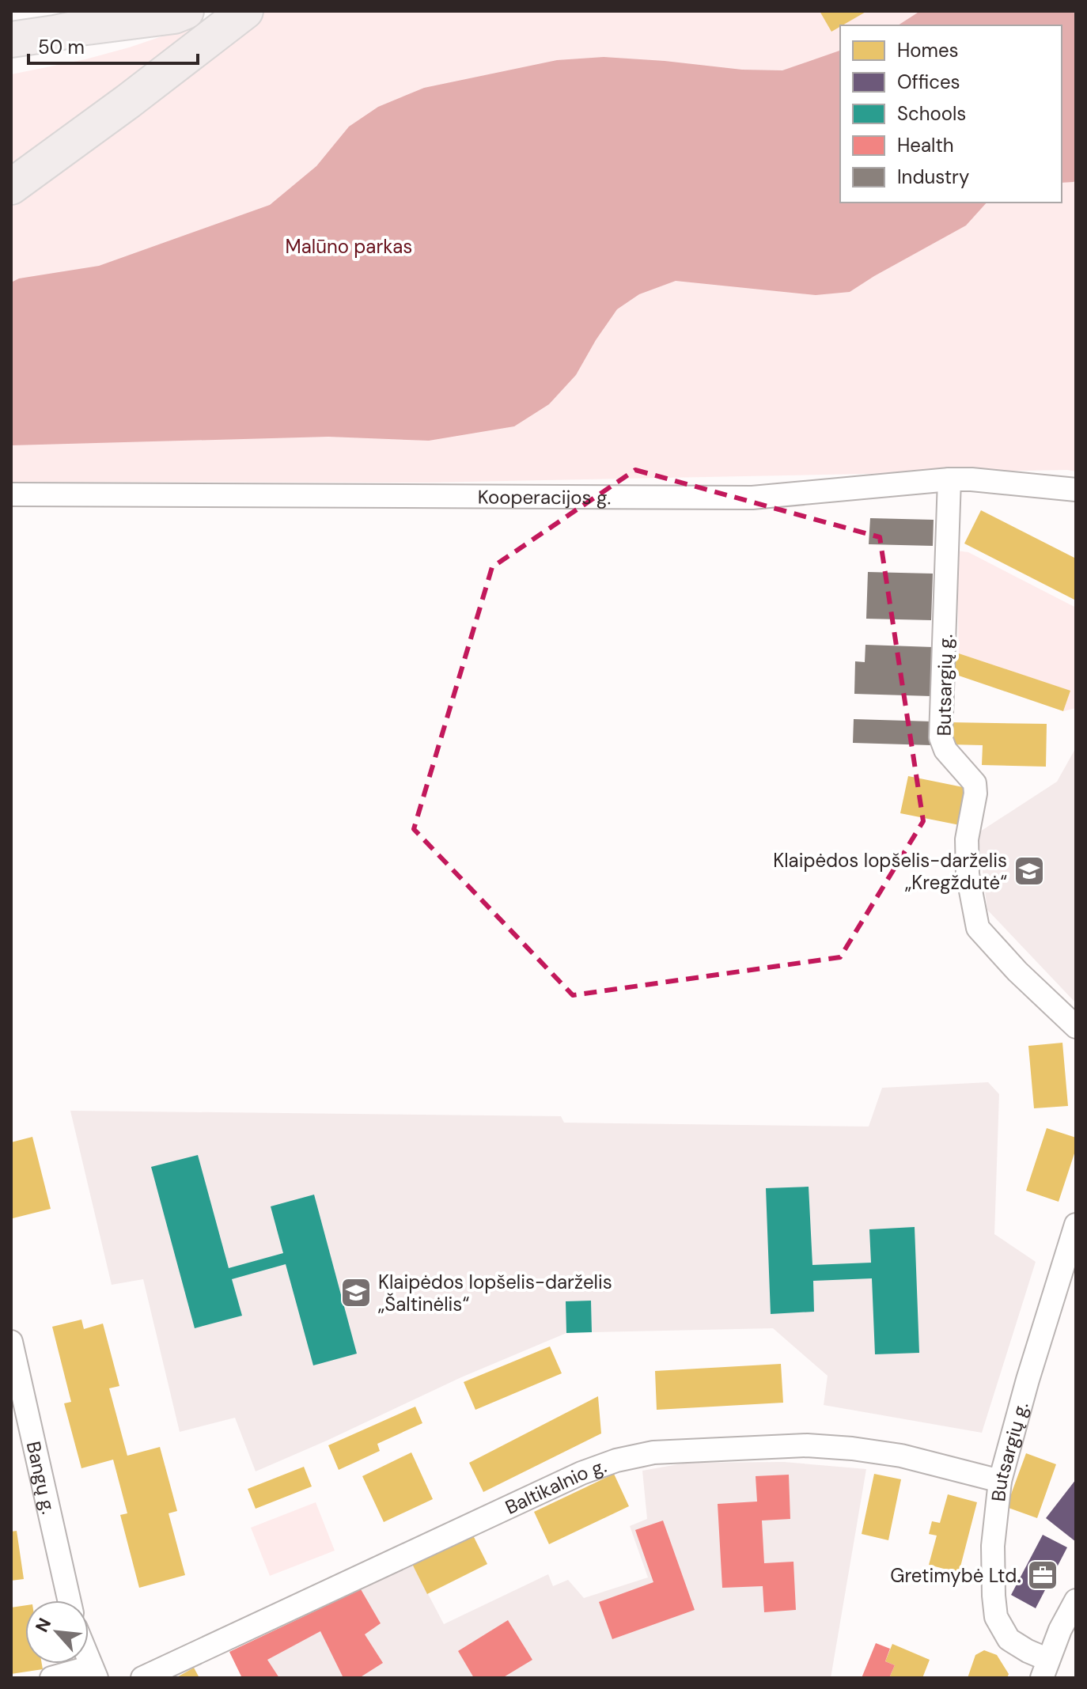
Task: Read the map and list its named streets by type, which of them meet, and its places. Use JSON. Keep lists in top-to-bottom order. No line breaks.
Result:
{"streets":{"street":["Kooperacijos g.","Butsargių g.","Bangų g.","Baltikalnio g."]},"crossings":[["Kooperacijos g.","Butsargių g."],["Butsargių g.","Baltikalnio g."]],"parks":["Malūno parkas"],"places":{"school or university":["Klaipėdos lopšelis-darželis „Kregždutė“","Klaipėdos lopšelis-darželis „Šaltinėlis“"],"office":["Gretimybė Ltd."]},"legend":["Homes","Offices","Schools","Health","Industry"],"scale_bar":"50 m","north":"top left"}
